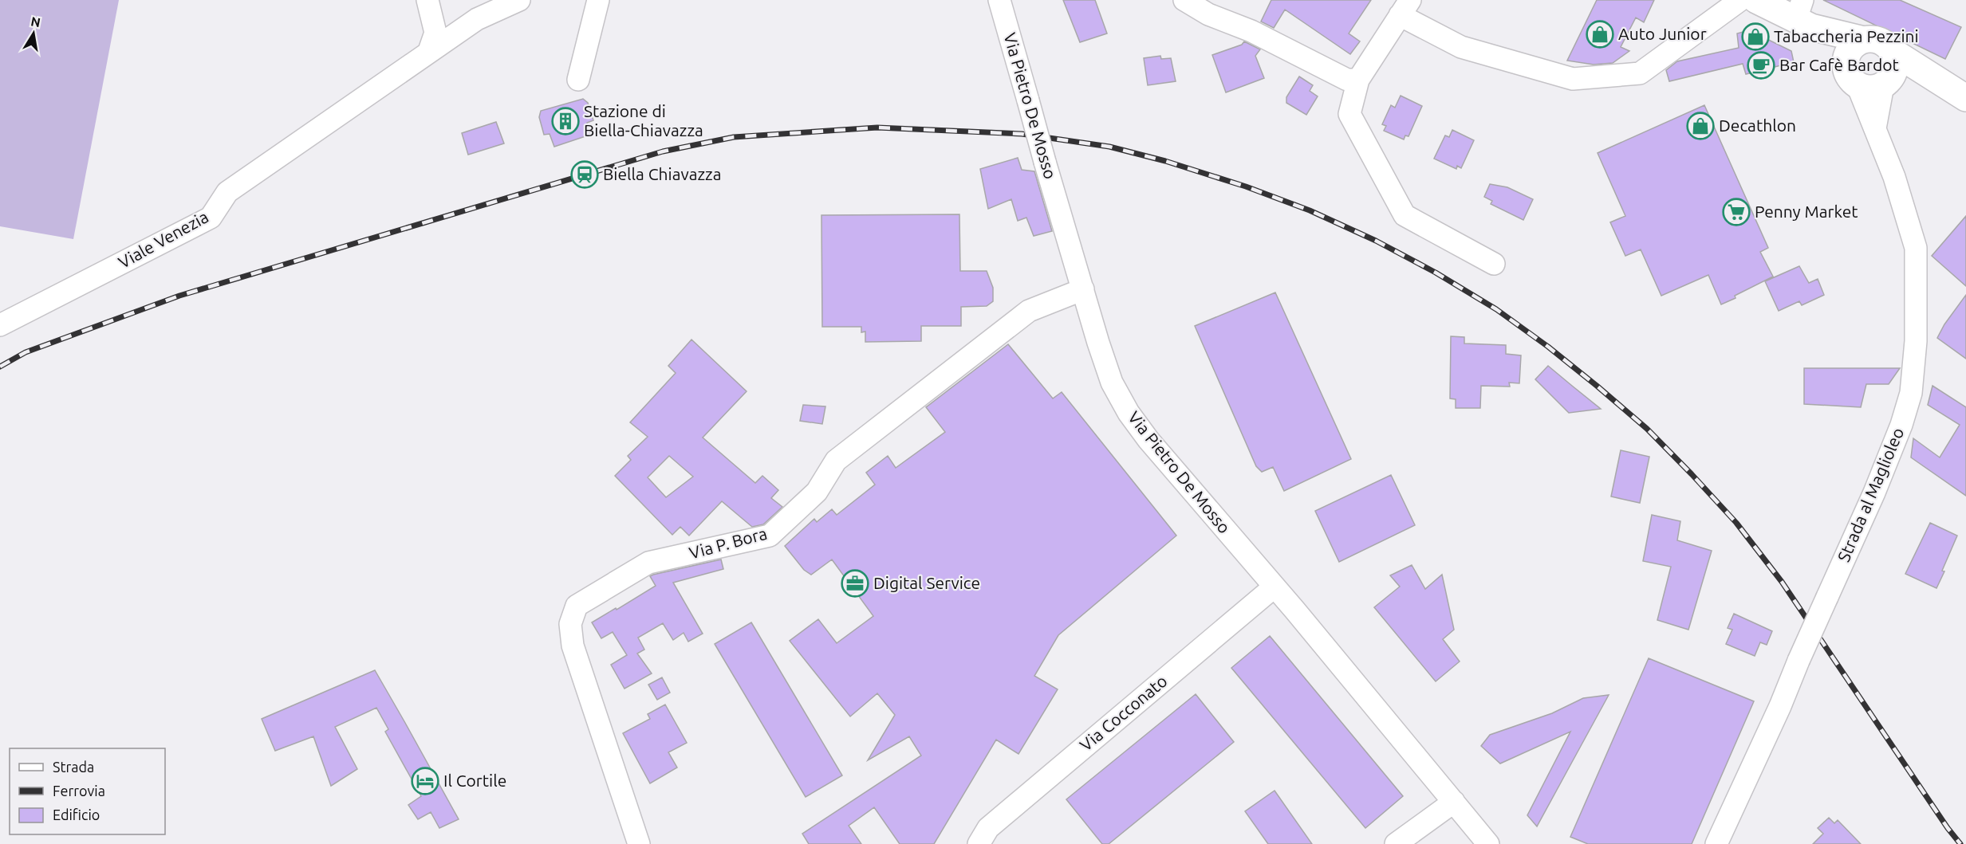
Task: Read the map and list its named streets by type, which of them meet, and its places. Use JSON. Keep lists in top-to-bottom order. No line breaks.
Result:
{"streets":{"street":["Via Pietro De Mosso","Viale Venezia","Strada al Maglioleo","Via P. Bora","Via Cocconato"]},"crossings":[["Via Pietro De Mosso","Via P. Bora"],["Via Pietro De Mosso","Via Cocconato"]],"places":{"shop":["Auto Junior","Tabaccheria Pezzini","Decathlon"],"cafe":["Bar Cafè Bardot"],"building":["Stazione di Biella-Chiavazza"],"station":["Biella Chiavazza"],"supermarket":["Penny Market"],"office":["Digital Service"],"hotel":["Il Cortile"]},"legend":["Strada","Ferrovia","Edificio"],"north":"top"}
